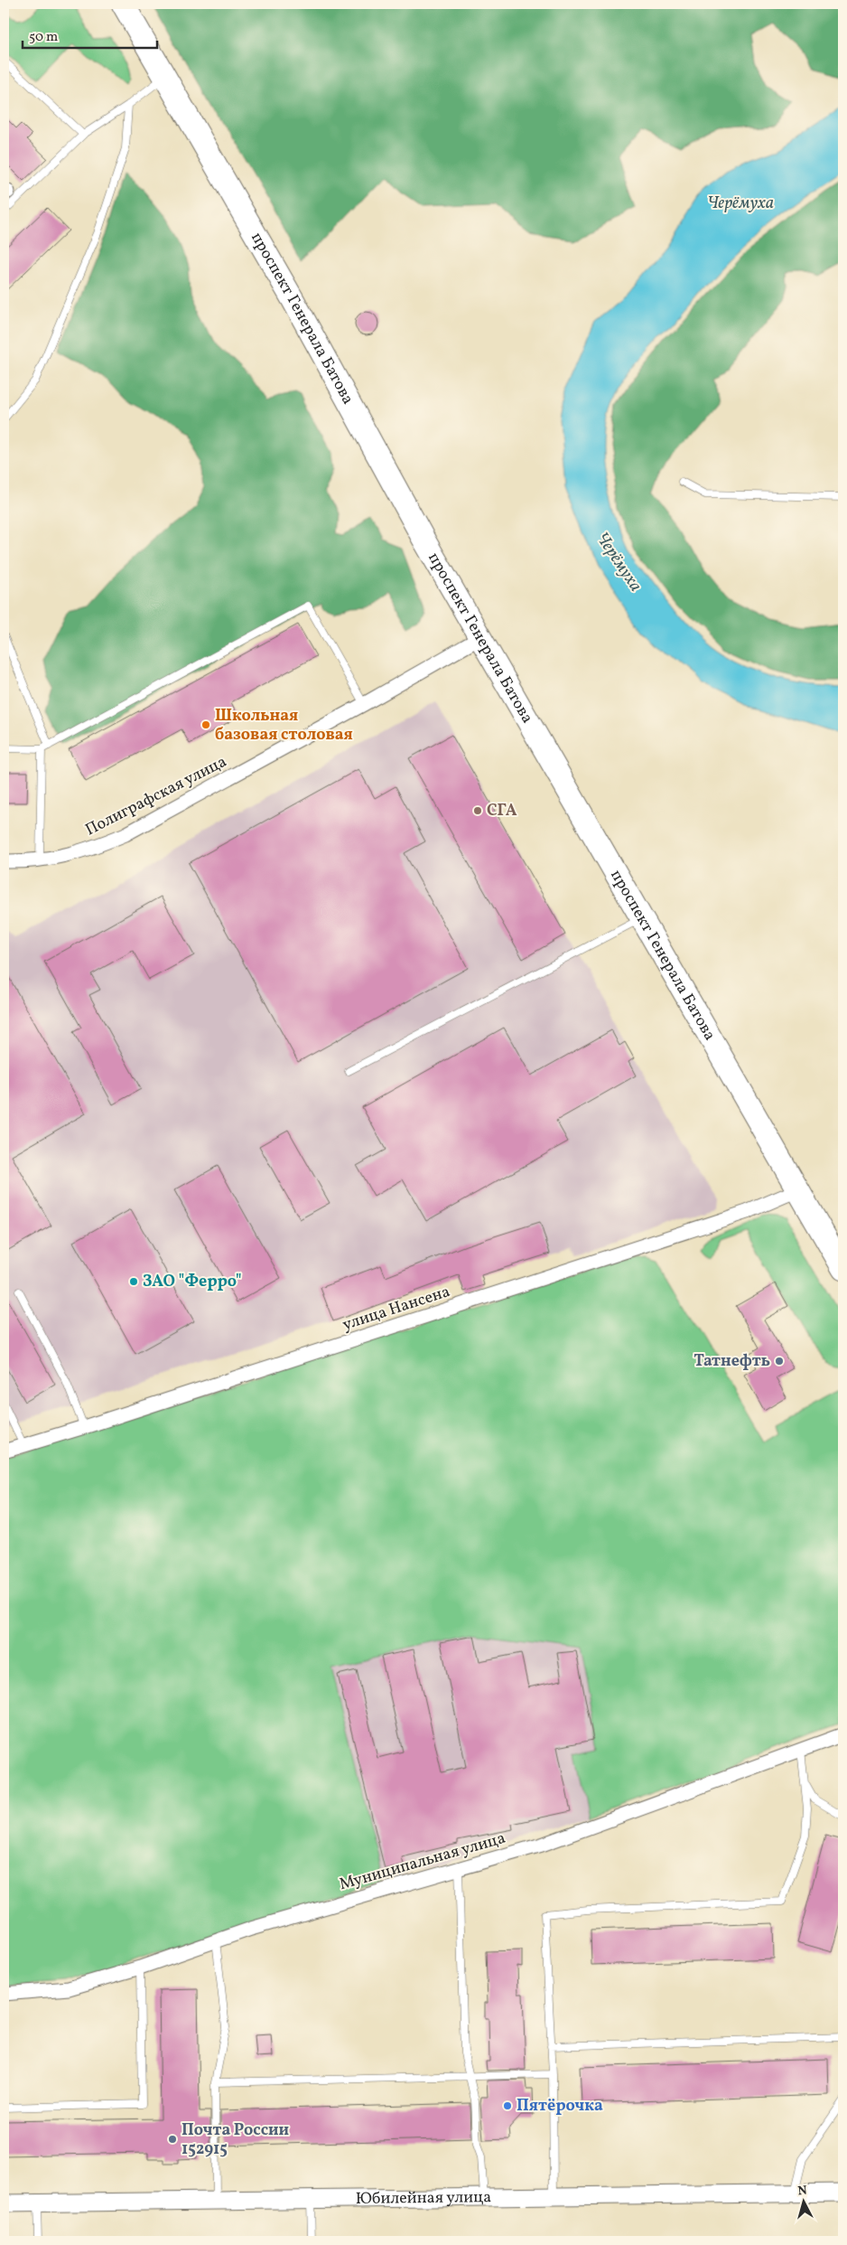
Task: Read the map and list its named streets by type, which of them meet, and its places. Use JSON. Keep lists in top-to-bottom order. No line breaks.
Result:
{"streets":{"main road":["проспект Генерала Батова"],"street":["Полиграфская улица","улица Нансена","Муниципальная улица","Юбилейная улица"]},"crossings":[["проспект Генерала Батова","Полиграфская улица"],["проспект Генерала Батова","улица Нансена"]],"water":["Черёмуха"],"places":["Школьная базовая столовая","СГА","ЗАО \"Ферро\"","Татнефть","Пятёрочка","Почта России 152915"],"scale_bar":"50 m","north":"top"}
